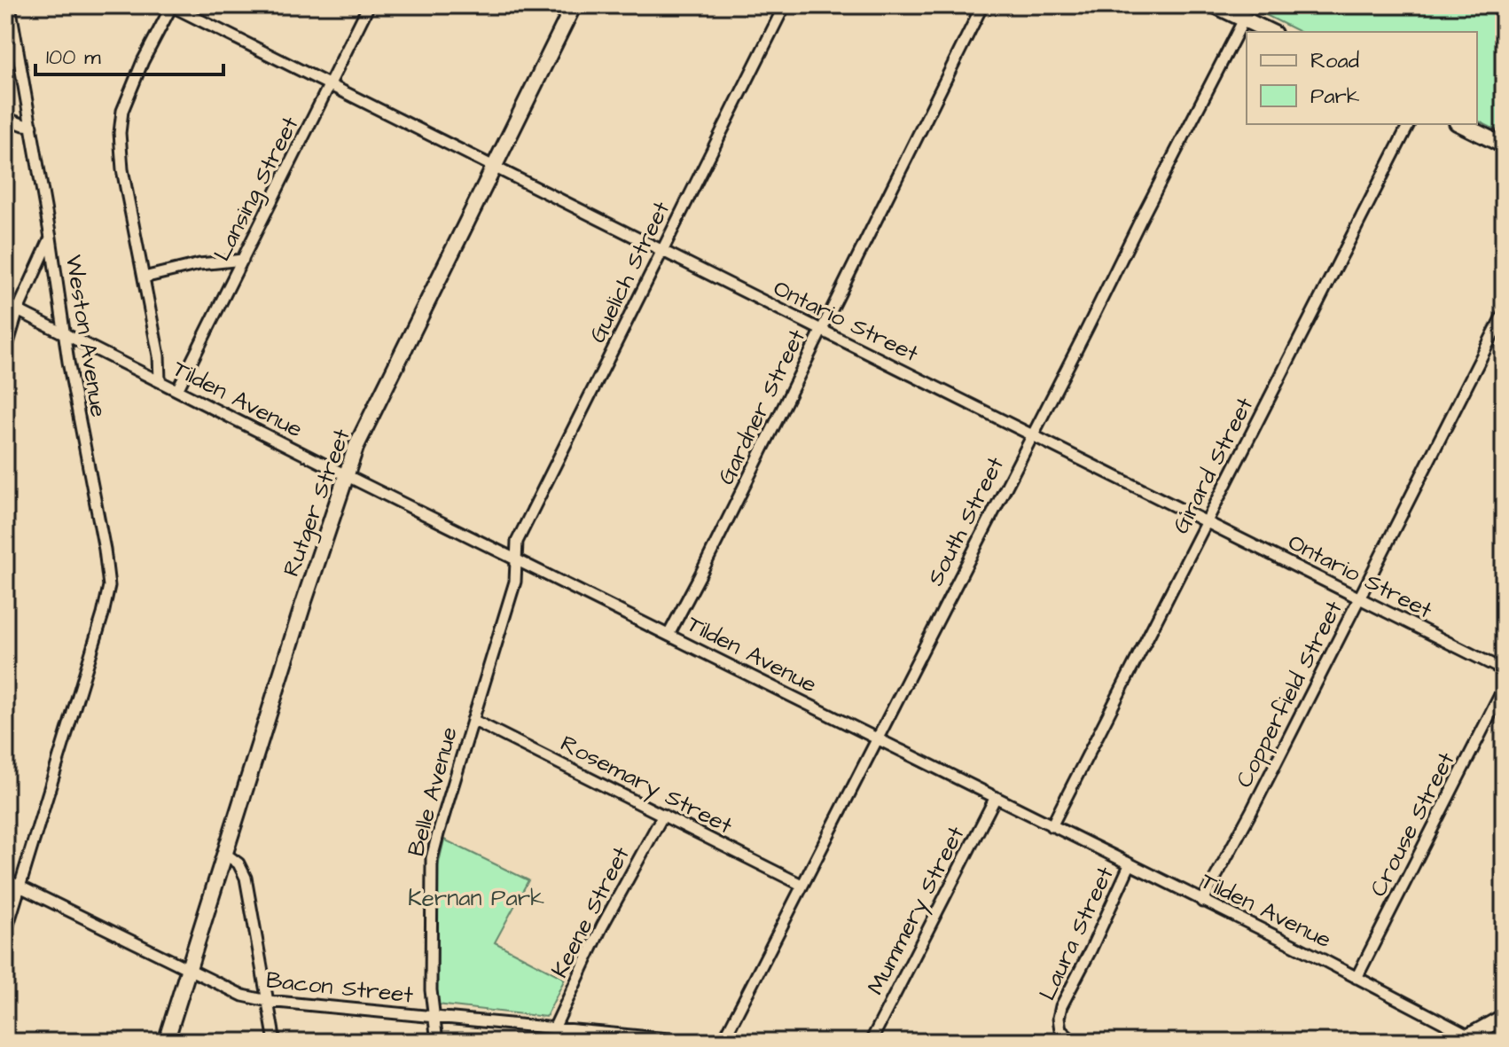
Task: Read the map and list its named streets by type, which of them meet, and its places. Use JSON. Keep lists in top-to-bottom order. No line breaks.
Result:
{"streets":{"street":["Lansing Street","Guelich Street","Ontario Street","Weston Avenue","Tilden Avenue","Gardner Street","Girard Street","Rutger Street","South Street","Copperfield Street","Rosemary Street","Belle Avenue","Crouse Street","Mummery Street","Keene Street","Laura Street","Bacon Street"]},"crossings":[["Lansing Street","Ontario Street"],["Lansing Street","Tilden Avenue"],["Guelich Street","Ontario Street"],["Guelich Street","Tilden Avenue"],["Guelich Street","Belle Avenue"],["Ontario Street","Gardner Street"],["Ontario Street","Girard Street"],["Ontario Street","Rutger Street"],["Ontario Street","South Street"],["Ontario Street","Copperfield Street"],["Weston Avenue","Tilden Avenue"],["Weston Avenue","Bacon Street"],["Tilden Avenue","Gardner Street"],["Tilden Avenue","Girard Street"],["Tilden Avenue","Rutger Street"],["Tilden Avenue","South Street"],["Tilden Avenue","Copperfield Street"],["Tilden Avenue","Belle Avenue"],["Tilden Avenue","Crouse Street"],["Tilden Avenue","Mummery Street"],["Tilden Avenue","Laura Street"],["Rutger Street","Bacon Street"],["South Street","Rosemary Street"],["Rosemary Street","Belle Avenue"],["Rosemary Street","Keene Street"],["Belle Avenue","Bacon Street"],["Keene Street","Bacon Street"]],"parks":["Kernan Park"],"legend":["Road","Park"],"scale_bar":"100 m"}
